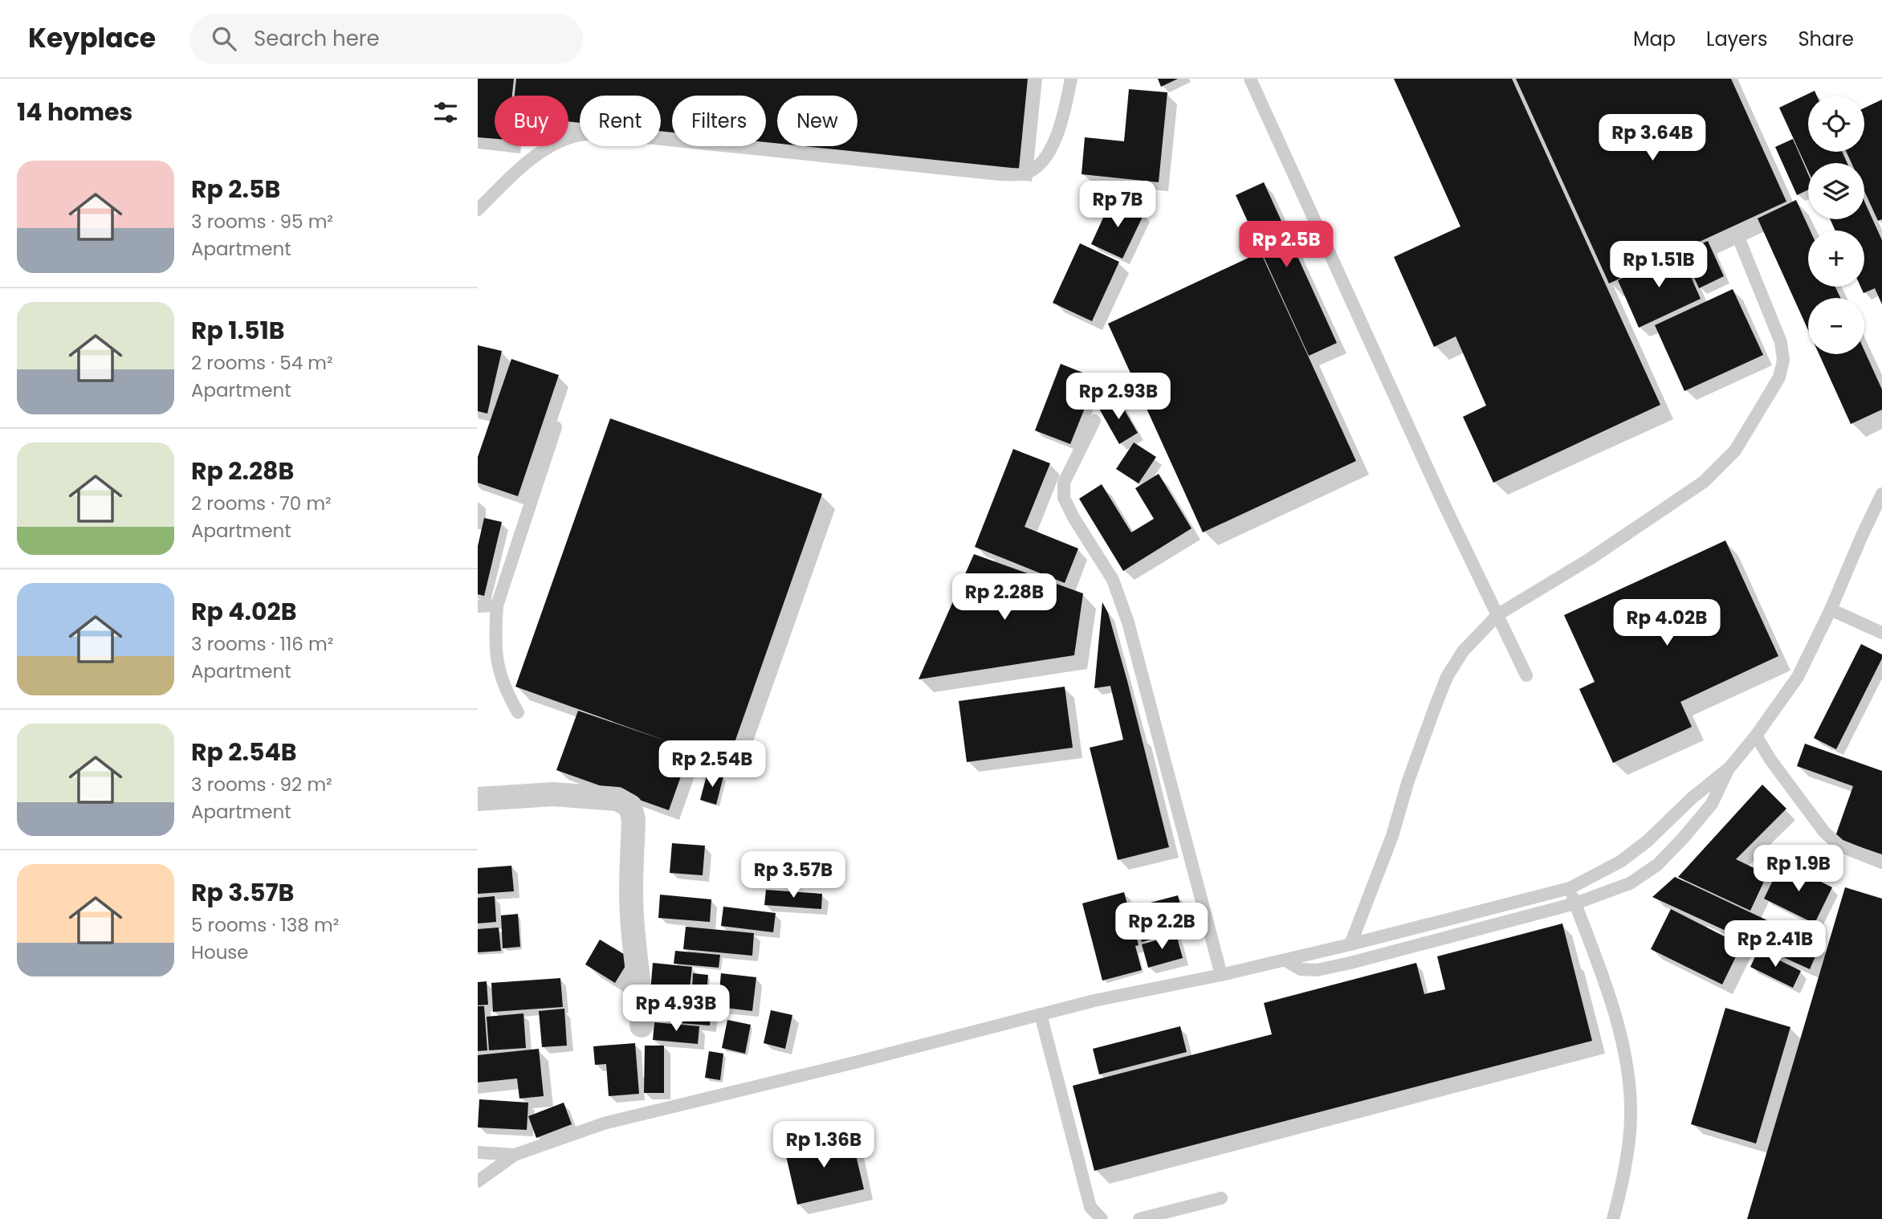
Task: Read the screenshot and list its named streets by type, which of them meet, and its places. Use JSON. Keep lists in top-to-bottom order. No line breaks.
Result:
{"page":{"header":"Keyplace","search":"Search here","nav":["Map","Layers","Share"],"heading":"14 homes","map_buttons":["+","−"],"chip":["Buy","Rent","Filters","New"],"price":["Rp 3.64B","Rp 7B","Rp 2.5B","Rp 1.51B","Rp 2.93B","Rp 2.28B","Rp 4.02B","Rp 2.54B","Rp 1.9B","Rp 3.57B","Rp 2.2B","Rp 2.41B","Rp 4.93B","Rp 1.36B"],"list":[{"name":"Rp 2.5B","note":"3 rooms · 95 m² · Apartment"},{"name":"Rp 1.51B","note":"2 rooms · 54 m² · Apartment"},{"name":"Rp 2.28B","note":"2 rooms · 70 m² · Apartment"},{"name":"Rp 4.02B","note":"3 rooms · 116 m² · Apartment"},{"name":"Rp 2.54B","note":"3 rooms · 92 m² · Apartment"},{"name":"Rp 3.57B","note":"5 rooms · 138 m² · House"}]}}
